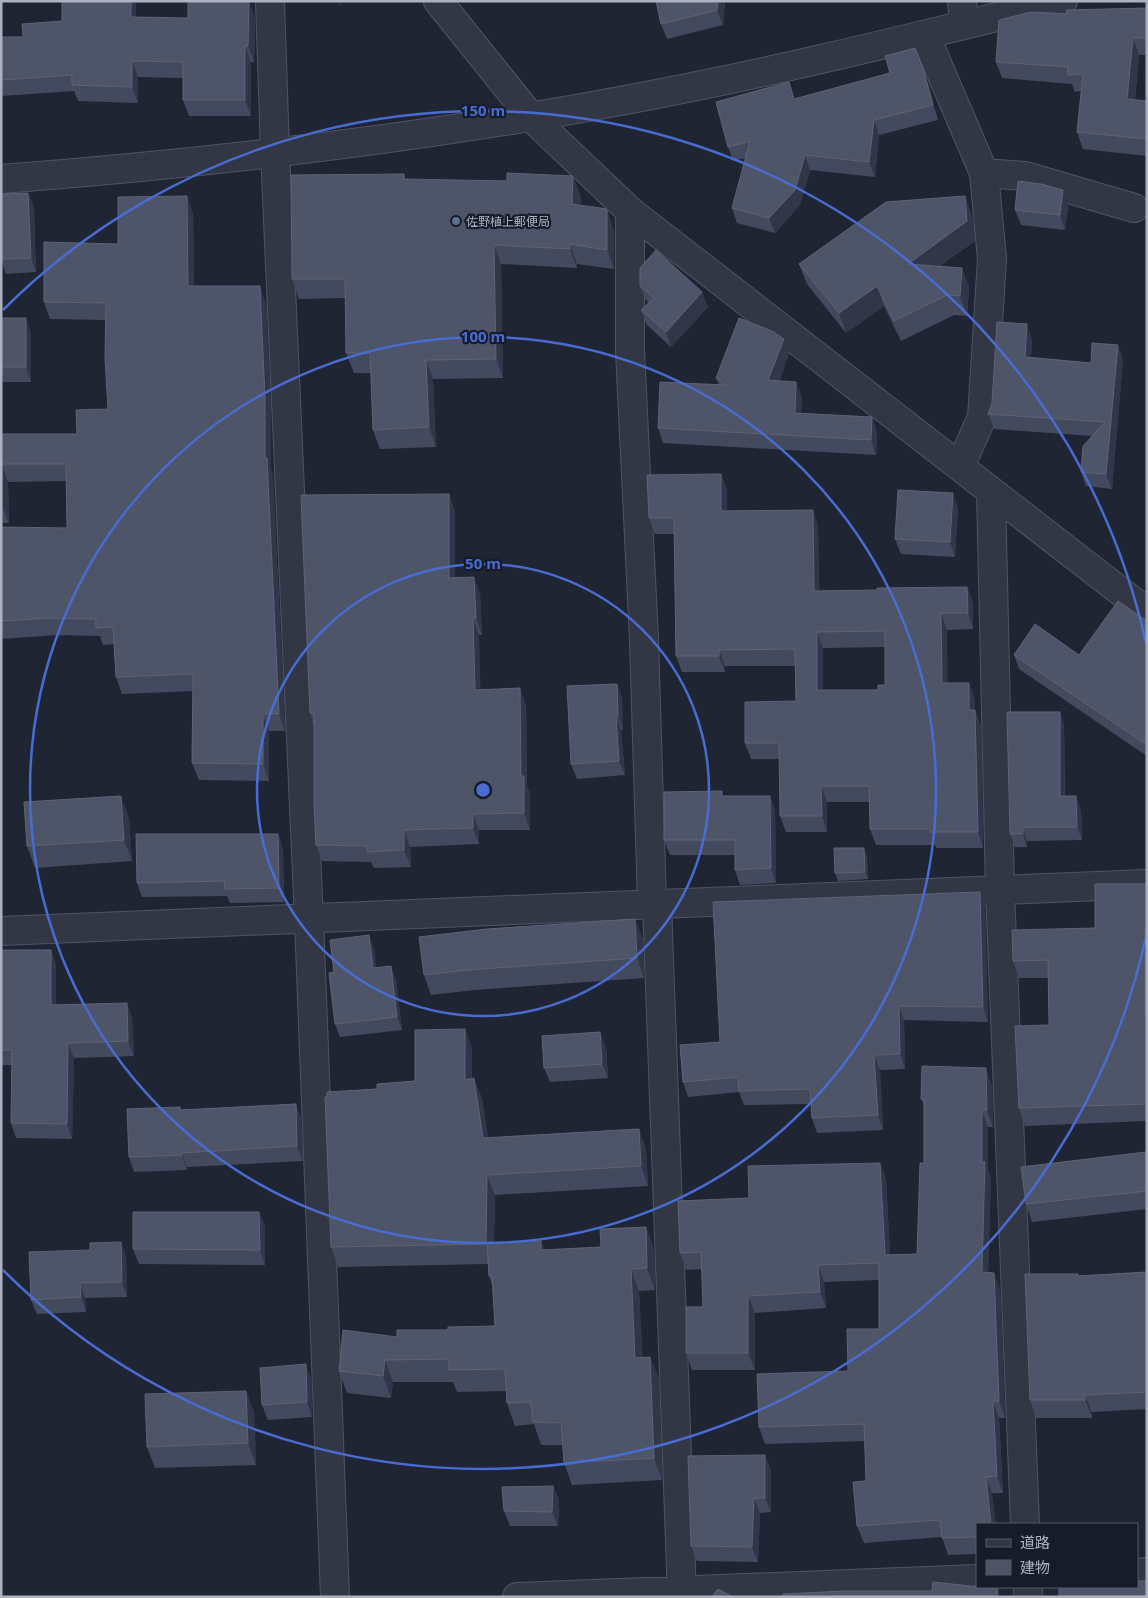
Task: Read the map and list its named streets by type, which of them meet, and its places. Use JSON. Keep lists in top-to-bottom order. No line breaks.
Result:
{"places":["佐野植上郵便局"],"legend":["道路","建物"],"rings":["150 m","100 m","50 m"]}
